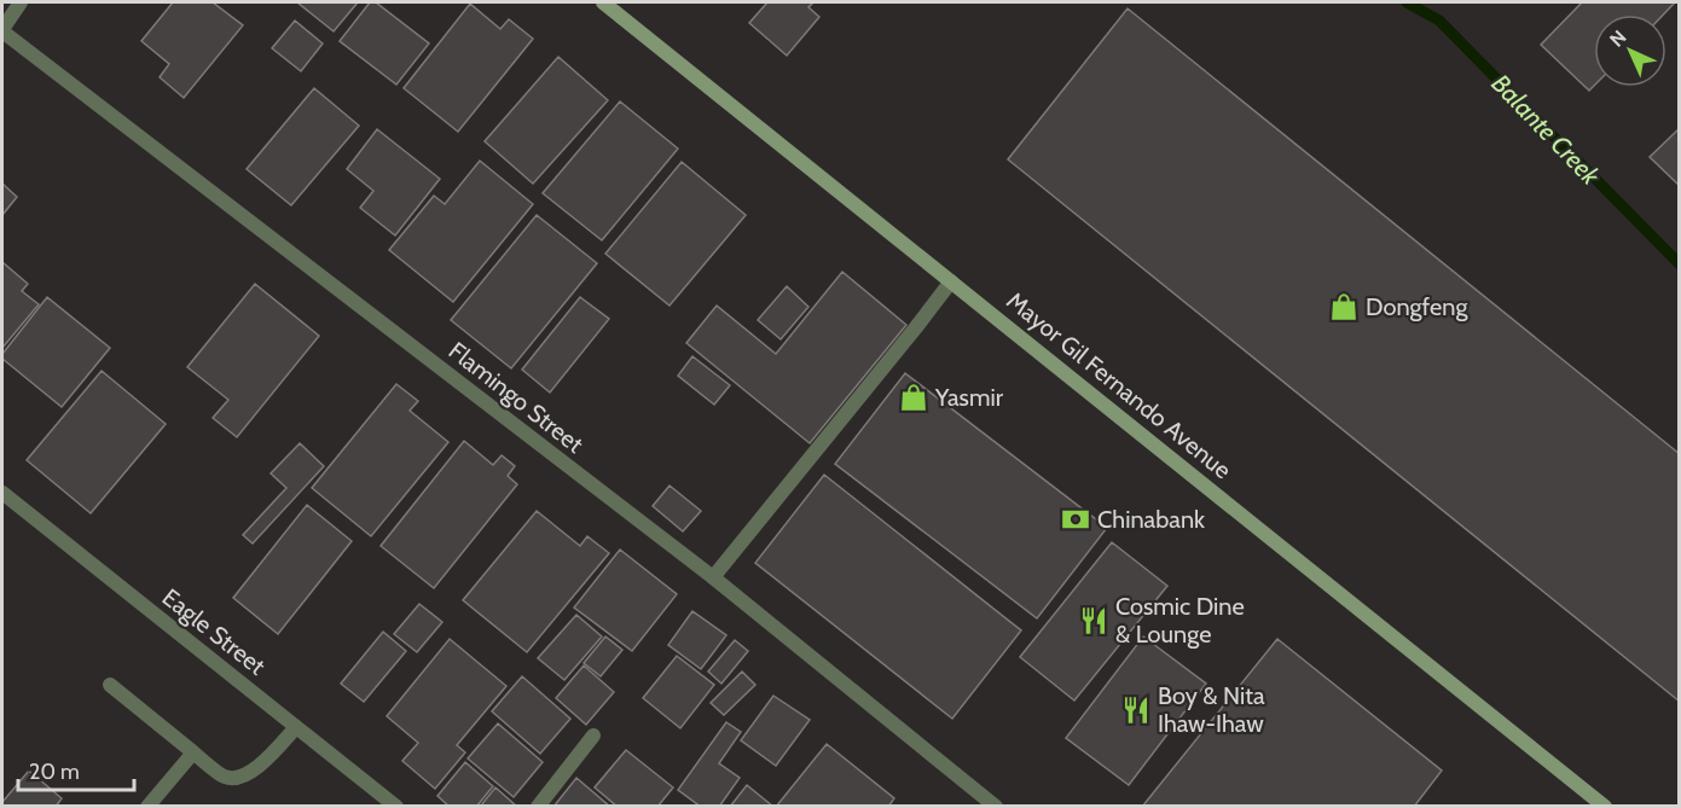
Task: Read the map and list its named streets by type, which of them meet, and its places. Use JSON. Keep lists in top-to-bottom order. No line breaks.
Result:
{"streets":{"main road":["Mayor Gil Fernando Avenue"],"street":["Flamingo Street","Eagle Street"]},"water":["Balante Creek"],"places":{"shop":["Dongfeng","Yasmir"],"bank":["Chinabank"],"restaurant":["Cosmic Dine & Lounge","Boy & Nita Ihaw-Ihaw"]},"scale_bar":"20 m","north":"top left"}
